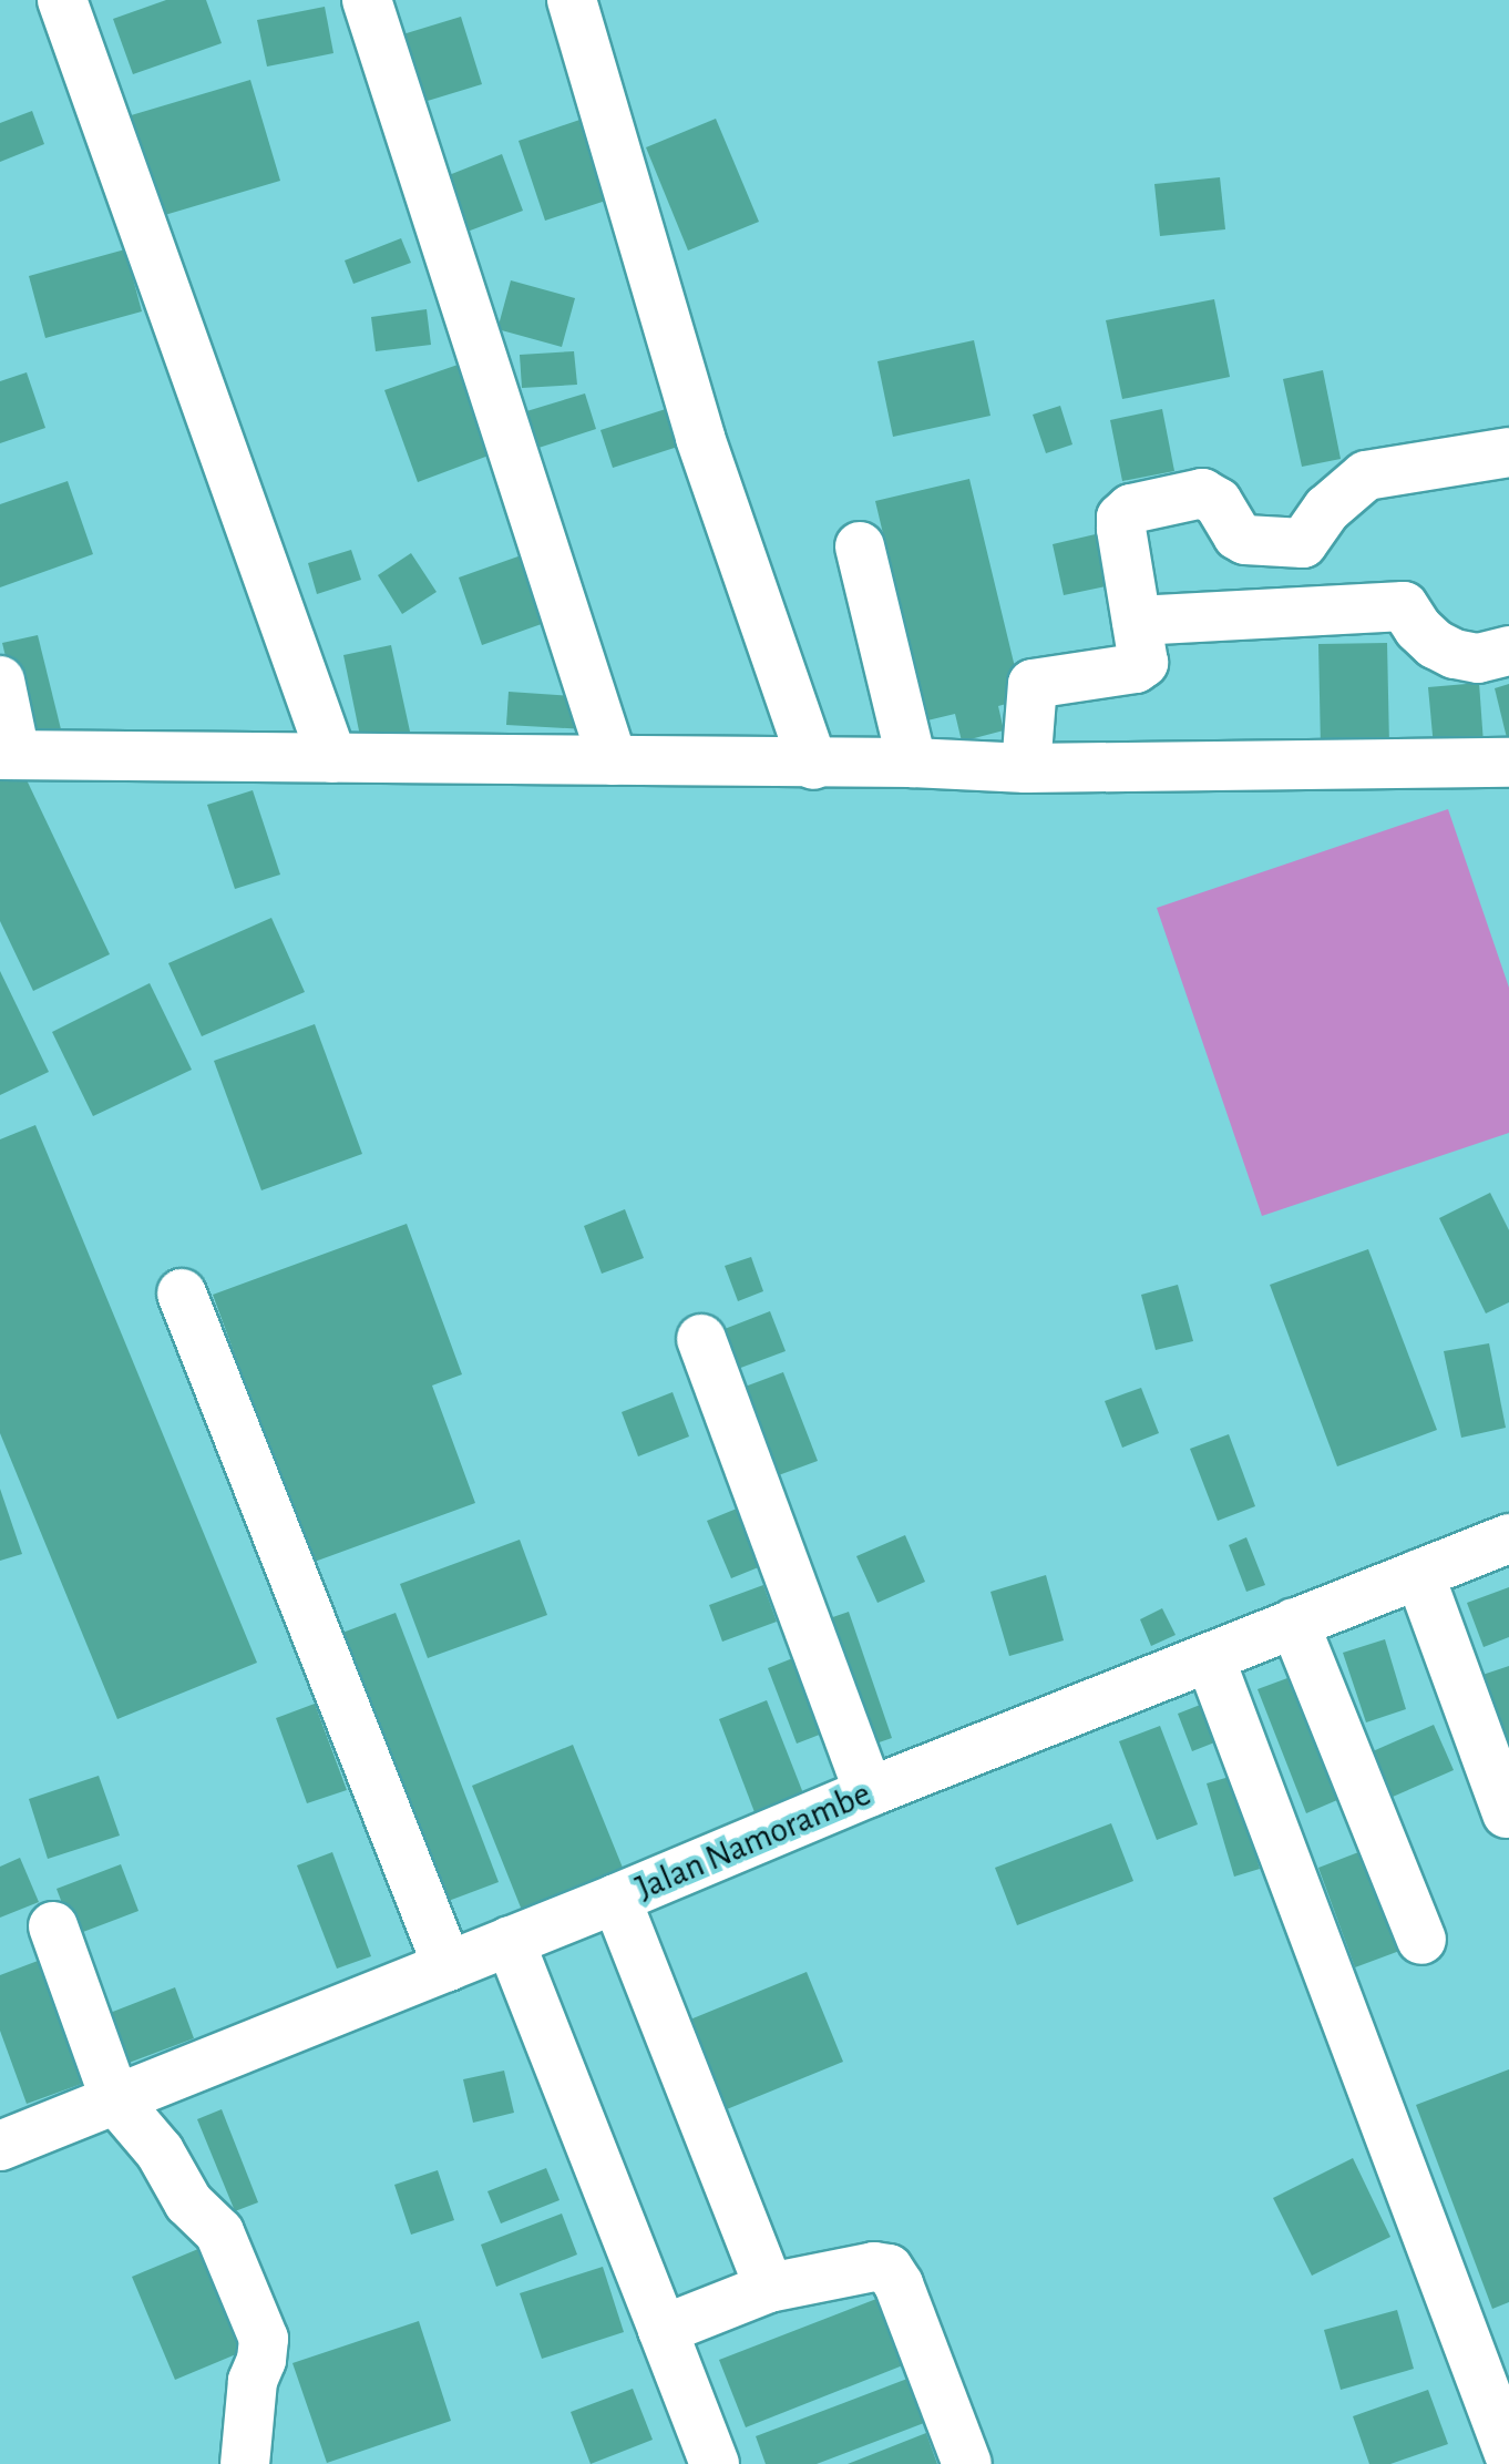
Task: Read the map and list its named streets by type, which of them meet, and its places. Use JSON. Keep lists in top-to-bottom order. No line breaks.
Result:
{"streets":{"street":["Jalan Namorambe"]}}
